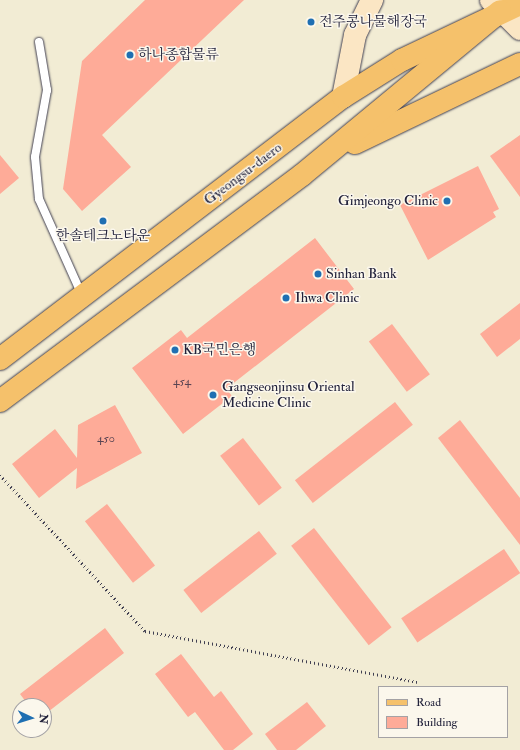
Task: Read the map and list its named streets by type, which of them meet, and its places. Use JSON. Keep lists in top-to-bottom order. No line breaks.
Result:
{"streets":{"main road":["Gyeongsu-daero"]},"places":["전주콩나물해장국","하나종합물류","Gimjeongo Clinic","한솔테크노타운","Sinhan Bank","Ihwa Clinic","KB국민은행","Gangseonjinsu Oriental Medicine Clinic"],"house_numbers":["454","450"],"legend":["Road","Building"],"north":"right"}
